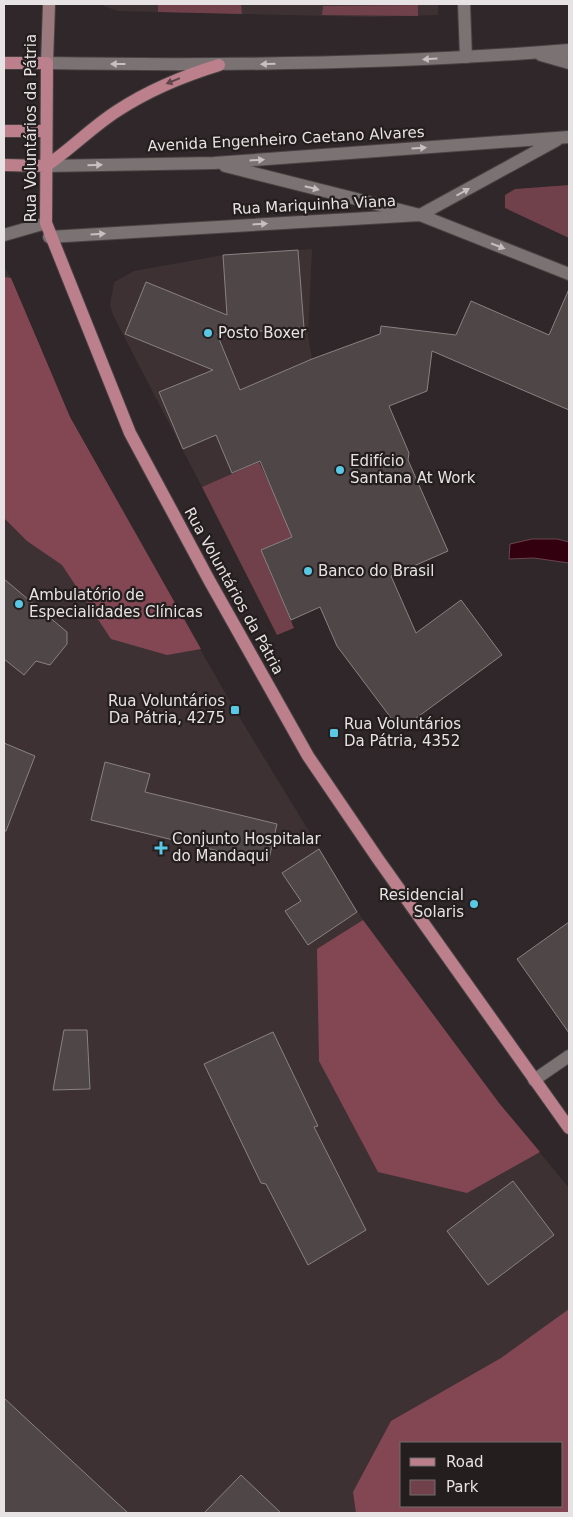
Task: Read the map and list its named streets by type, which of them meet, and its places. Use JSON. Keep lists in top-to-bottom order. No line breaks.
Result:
{"streets":{"main road":["Rua Voluntários da Pátria","Avenida Engenheiro Caetano Alvares"],"street":["Rua Mariquinha Viana"]},"crossings":[["Rua Voluntários da Pátria","Avenida Engenheiro Caetano Alvares"],["Rua Voluntários da Pátria","Rua Mariquinha Viana"]],"places":{"other":["Posto Boxer","Edifício Santana At Work","Banco do Brasil","Ambulatório de Especialidades Clínicas","Residencial Solaris"],"transit":["Rua Voluntários Da Pátria, 4275","Rua Voluntários Da Pátria, 4352"],"health":["Conjunto Hospitalar do Mandaqui"]},"legend":["Road","Park"]}
